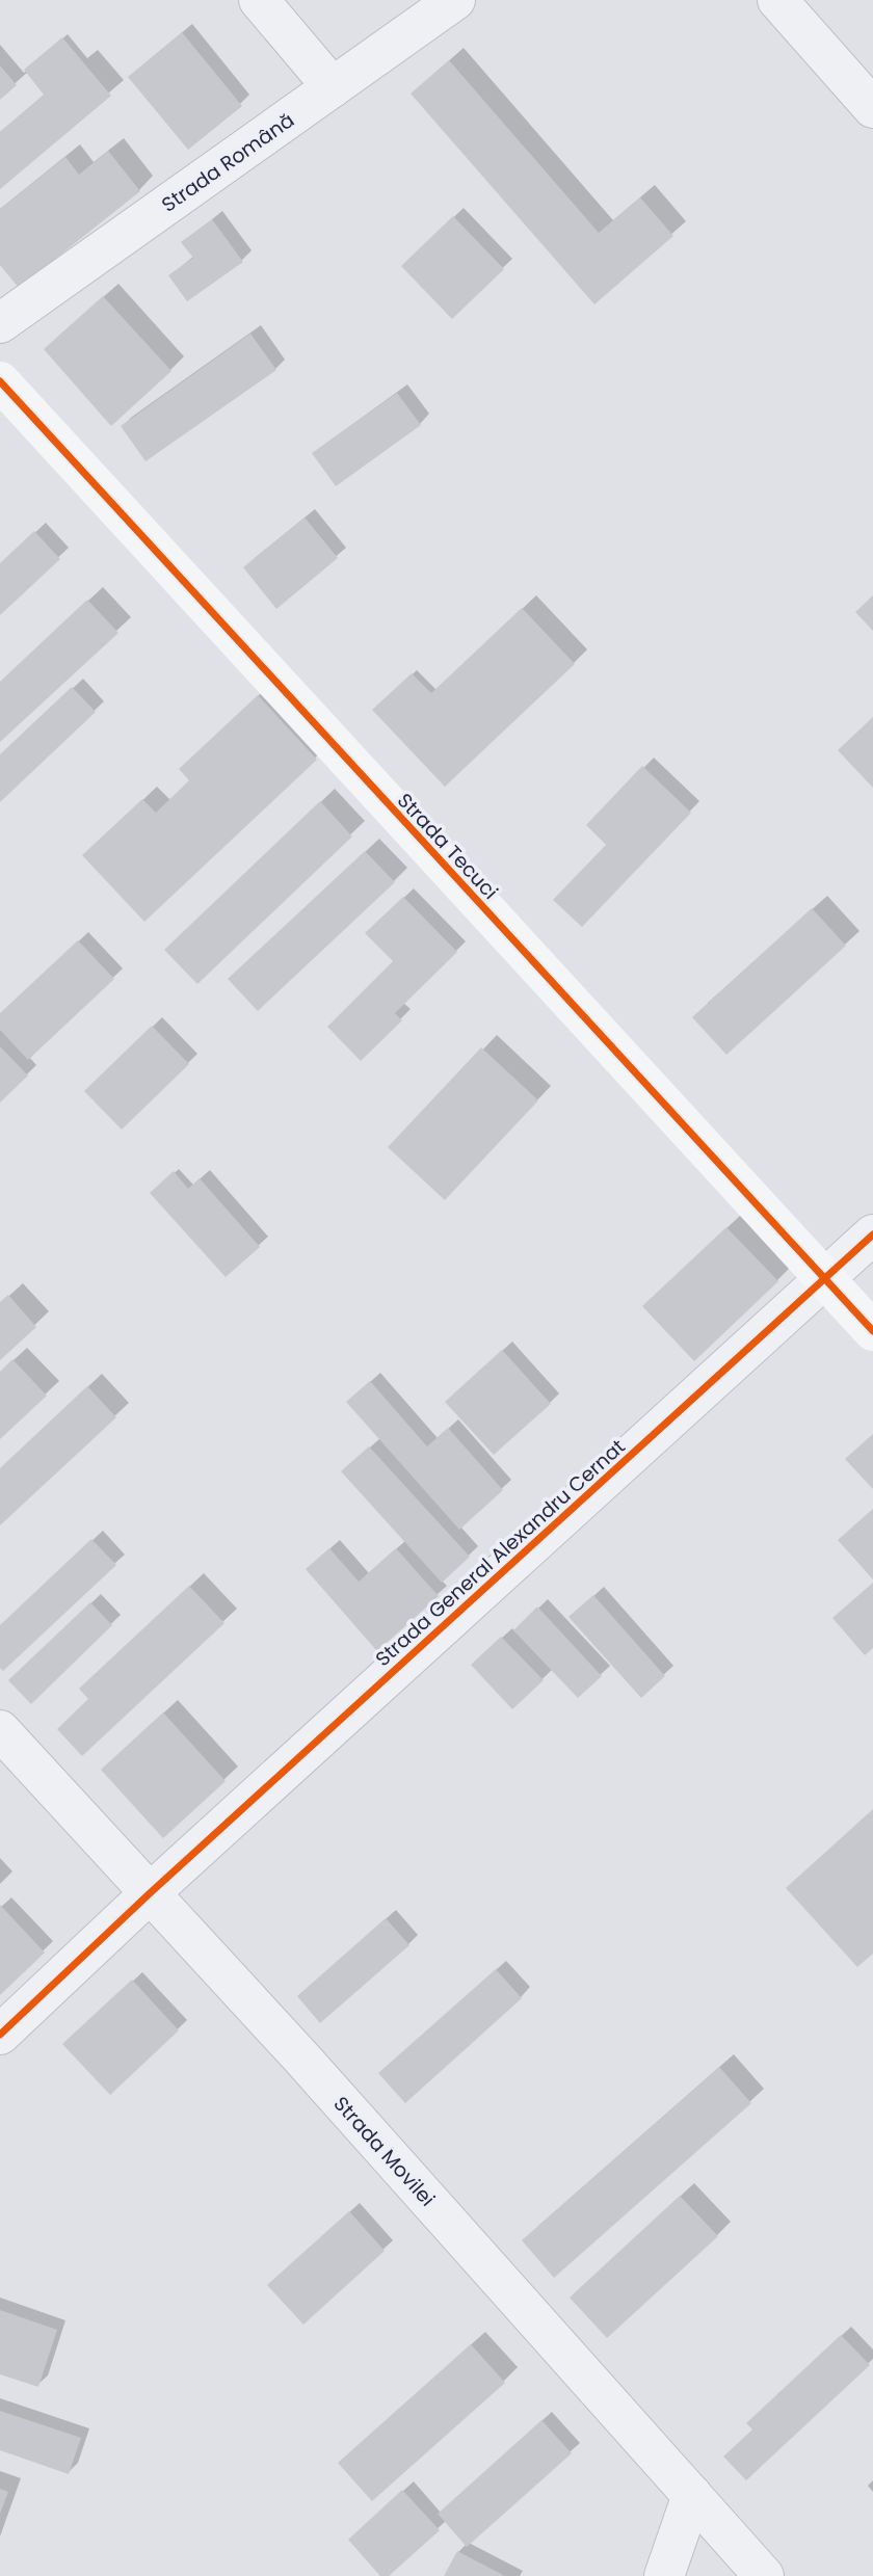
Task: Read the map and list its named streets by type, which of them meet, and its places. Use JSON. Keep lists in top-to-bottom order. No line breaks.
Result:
{"streets":{"main road":["Strada Tecuci"],"street":["Strada Română","Strada General Alexandru Cernat","Strada Movilei"]},"crossings":[["Strada Tecuci","Strada General Alexandru Cernat"],["Strada General Alexandru Cernat","Strada Movilei"]]}
